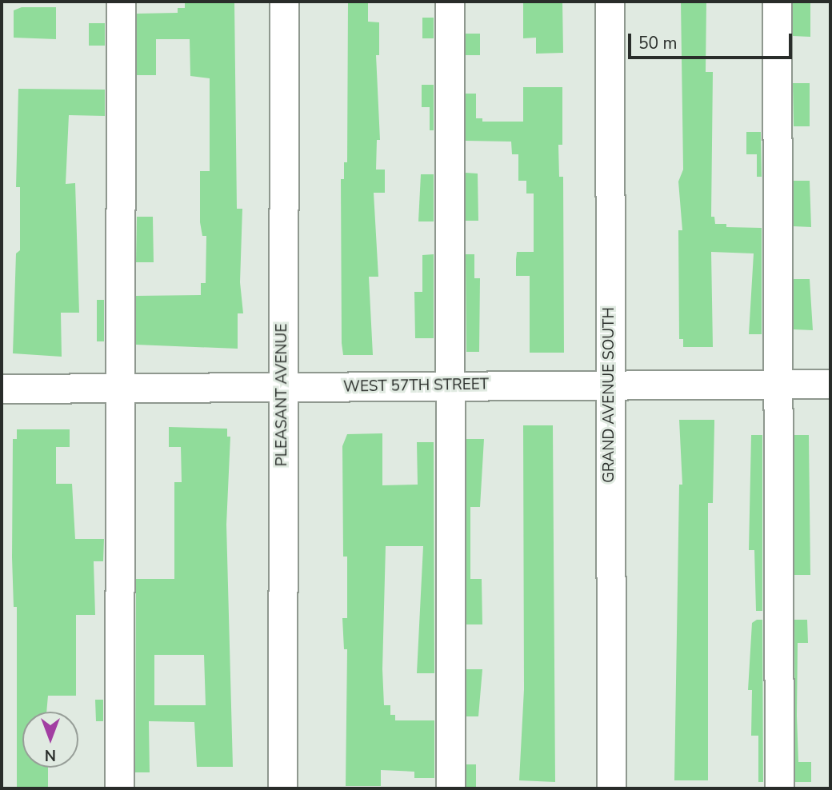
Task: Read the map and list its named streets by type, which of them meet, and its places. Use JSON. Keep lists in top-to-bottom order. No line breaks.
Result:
{"streets":{"street":["WEST 57TH STREET","PLEASANT AVENUE","GRAND AVENUE SOUTH"]},"crossings":[["WEST 57TH STREET","PLEASANT AVENUE"],["WEST 57TH STREET","GRAND AVENUE SOUTH"]],"scale_bar":"50 m","north":"bottom"}
